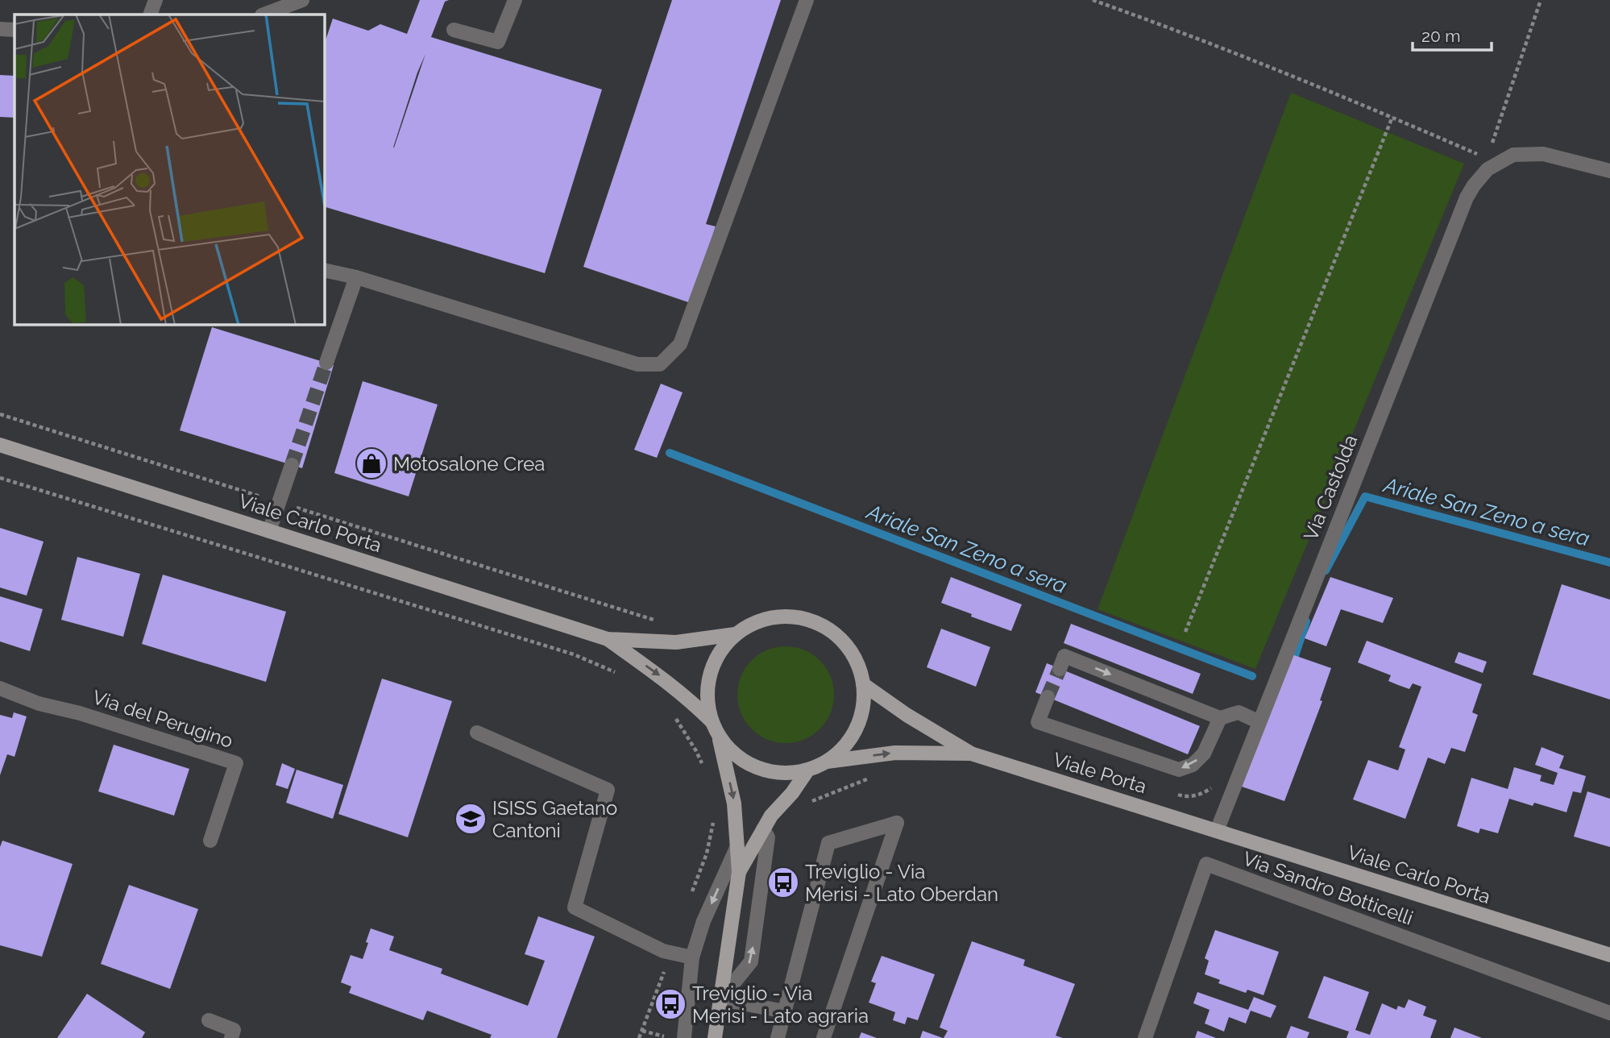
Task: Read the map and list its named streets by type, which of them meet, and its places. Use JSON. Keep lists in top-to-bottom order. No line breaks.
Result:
{"streets":{"main road":["Viale Carlo Porta","Viale Porta"],"street":["Via Castolda","Via del Perugino","Via Sandro Botticelli"]},"crossings":[["Via Castolda","Viale Carlo Porta"],["Via Castolda","Viale Porta"],["Viale Carlo Porta","Viale Porta"]],"water":["Ariale San Zeno a sera"],"places":{"shop":["Motosalone Crea"],"school or university":["ISISS Gaetano Cantoni"],"bus stop":["Treviglio - Via Merisi - Lato Oberdan","Treviglio - Via Merisi - Lato agraria"]},"scale_bar":"20 m"}
